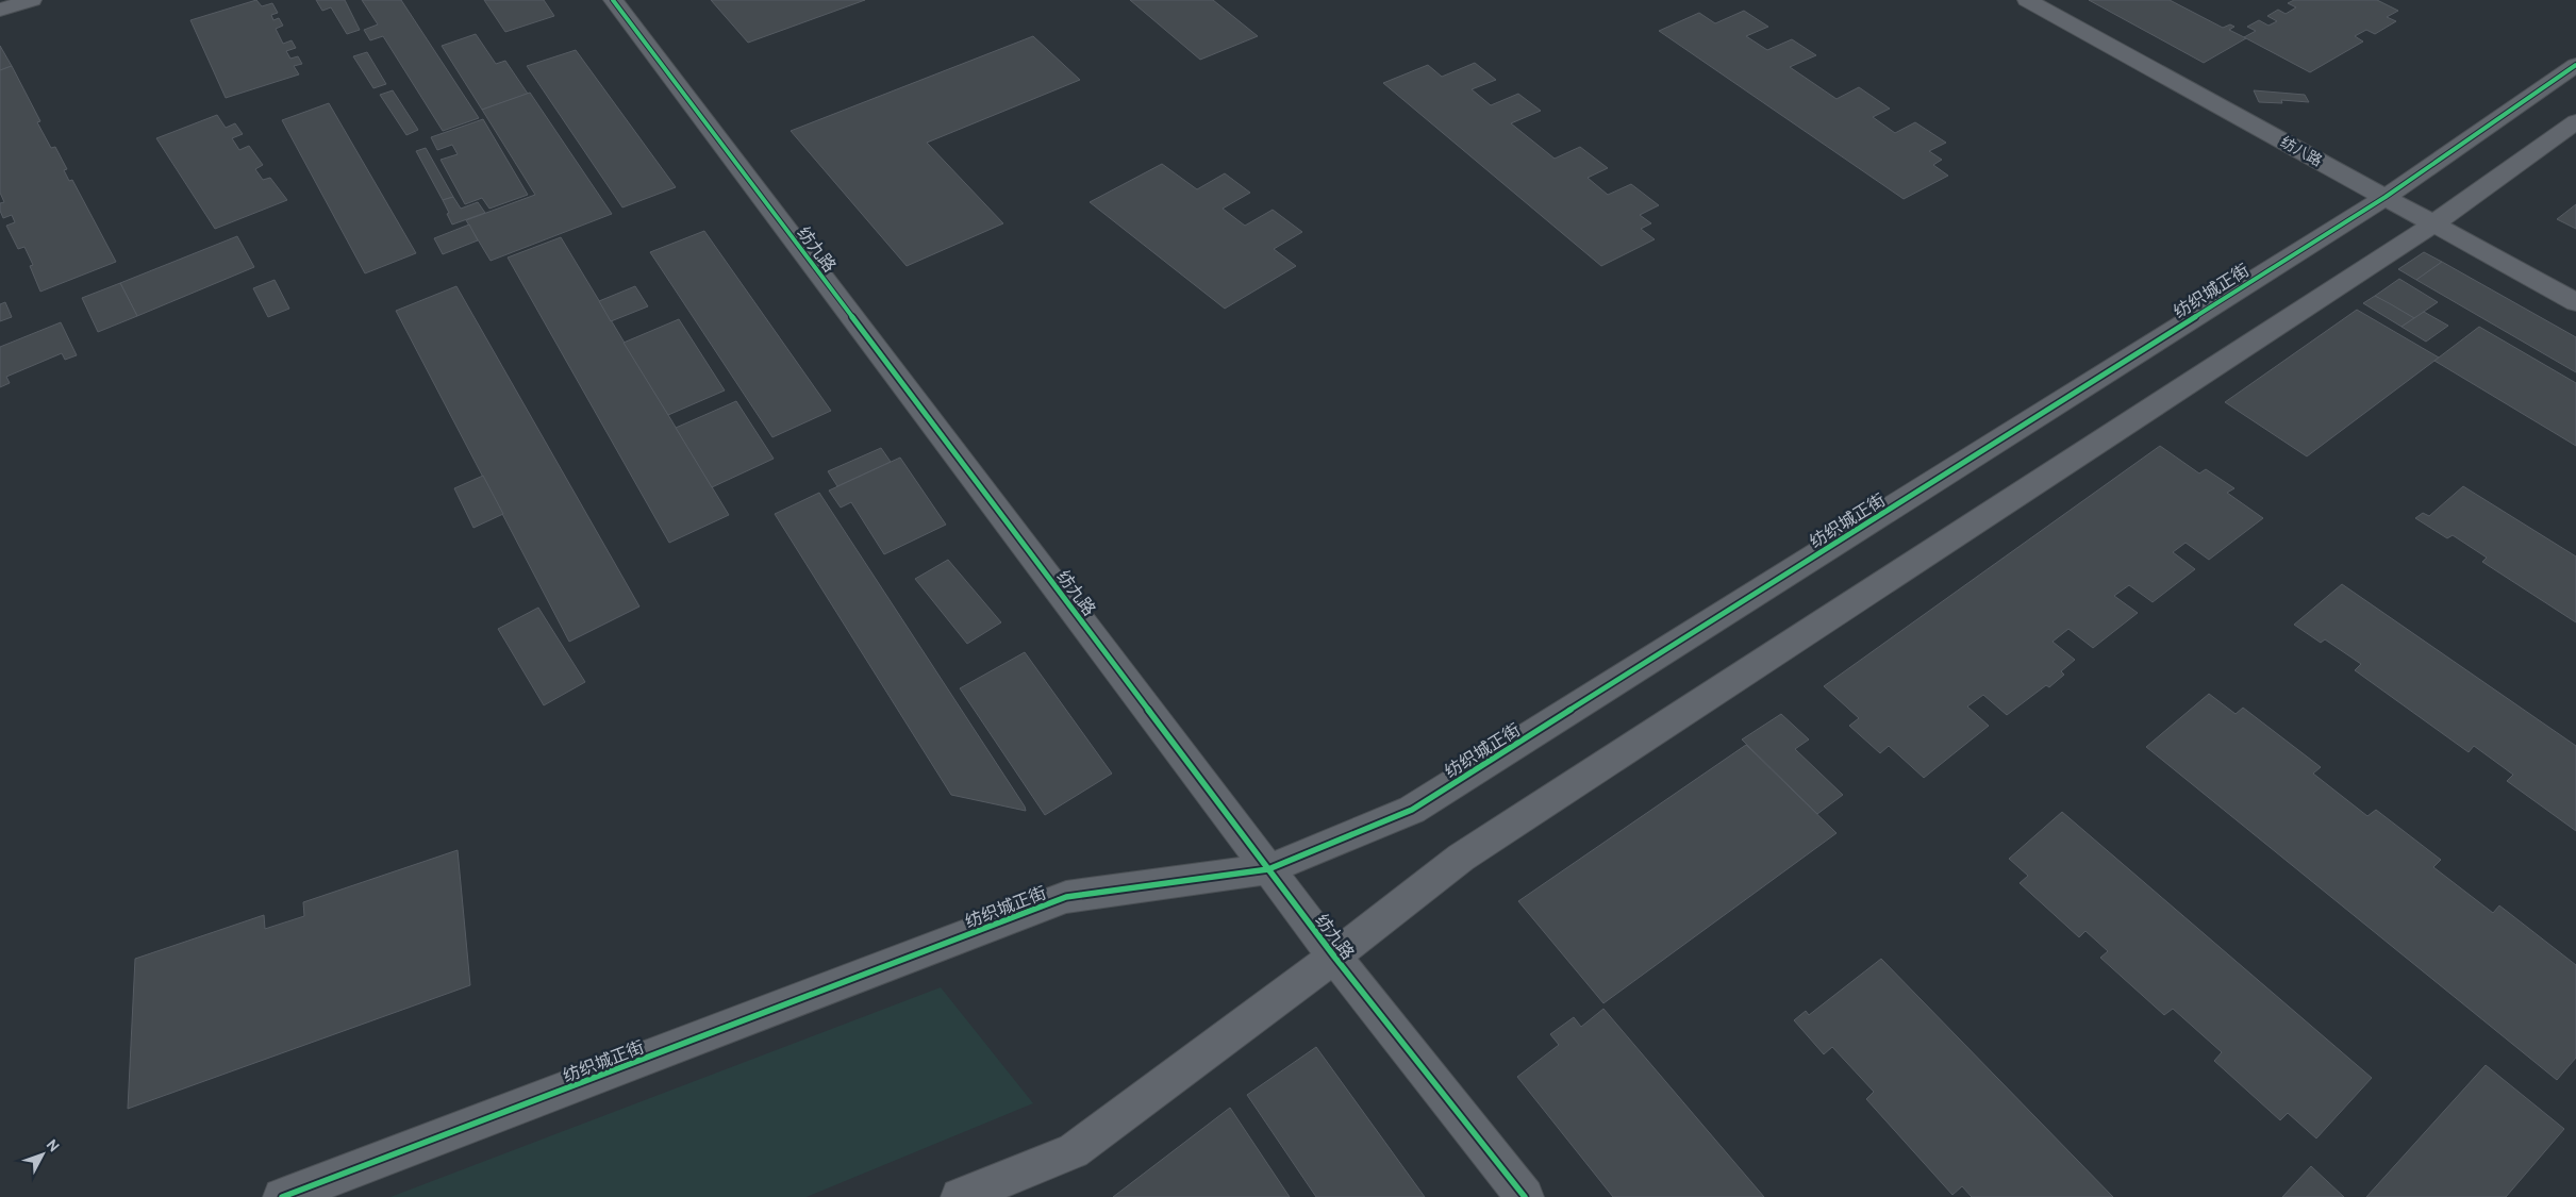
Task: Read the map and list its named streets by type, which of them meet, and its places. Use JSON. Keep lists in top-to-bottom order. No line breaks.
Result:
{"streets":{"street":["纺八路","纺九路","纺织城正街"]},"crossings":[["纺八路","纺织城正街"],["纺九路","纺织城正街"]],"north":"top right"}
